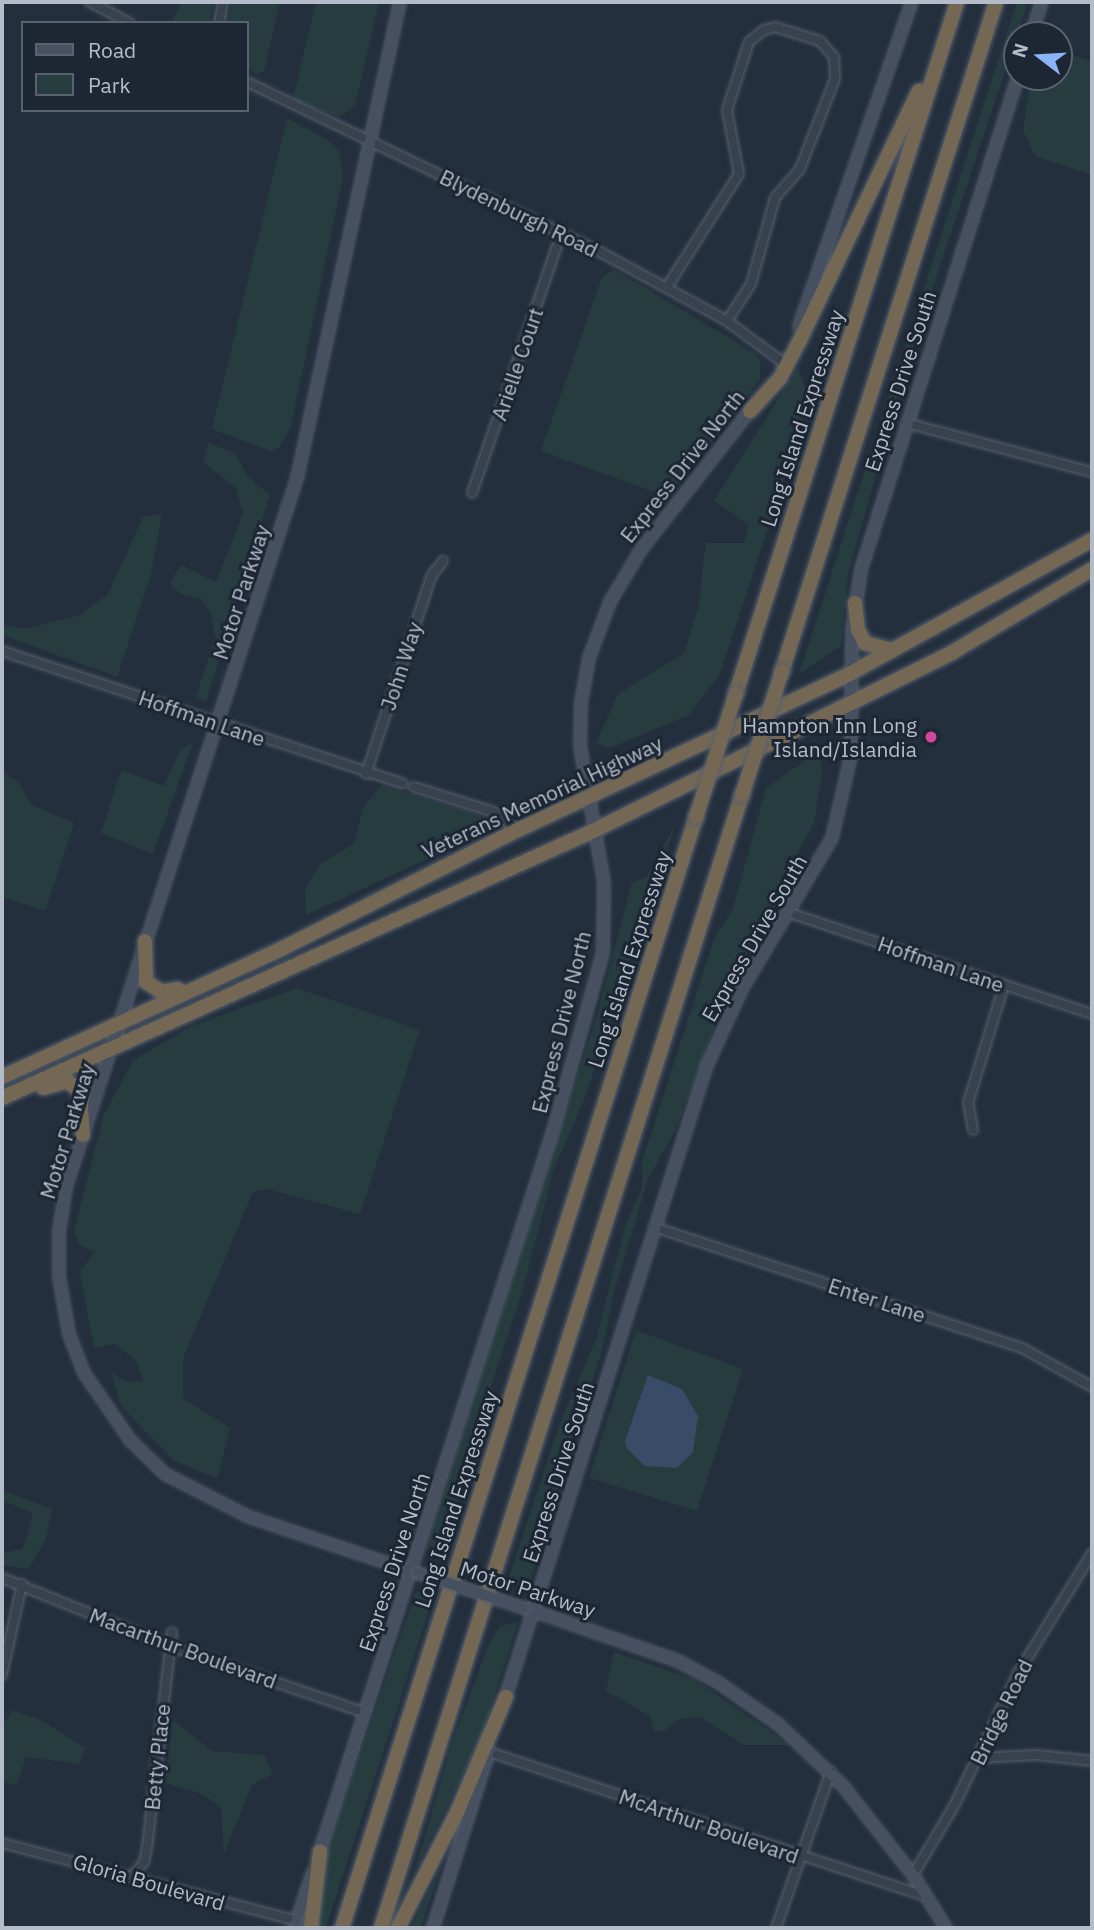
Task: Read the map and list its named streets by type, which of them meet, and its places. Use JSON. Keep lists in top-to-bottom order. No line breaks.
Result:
{"streets":{"highway":["Long Island Expressway","Veterans Memorial Highway"],"main road":["Express Drive South","Express Drive North","Motor Parkway"],"street":["Blydenburgh Road","Arielle Court","John Way","Hoffman Lane","Enter Lane","Macarthur Boulevard","Bridge Road","Betty Place","McArthur Boulevard","Gloria Boulevard"]},"crossings":[["Blydenburgh Road","Arielle Court"],["Blydenburgh Road","Express Drive North"],["Blydenburgh Road","Motor Parkway"],["Express Drive South","Motor Parkway"],["Express Drive South","Hoffman Lane"],["Express Drive South","Veterans Memorial Highway"],["Express Drive South","Enter Lane"],["Express Drive South","McArthur Boulevard"],["Express Drive North","Motor Parkway"],["Express Drive North","Veterans Memorial Highway"],["Express Drive North","Macarthur Boulevard"],["Express Drive North","Gloria Boulevard"],["Motor Parkway","Hoffman Lane"],["Motor Parkway","Veterans Memorial Highway"],["Motor Parkway","Bridge Road"],["Motor Parkway","McArthur Boulevard"],["John Way","Hoffman Lane"],["Macarthur Boulevard","Betty Place"],["Betty Place","Gloria Boulevard"]],"places":["Hampton Inn Long Island/Islandia"],"legend":["Road","Park"],"north":"left"}
